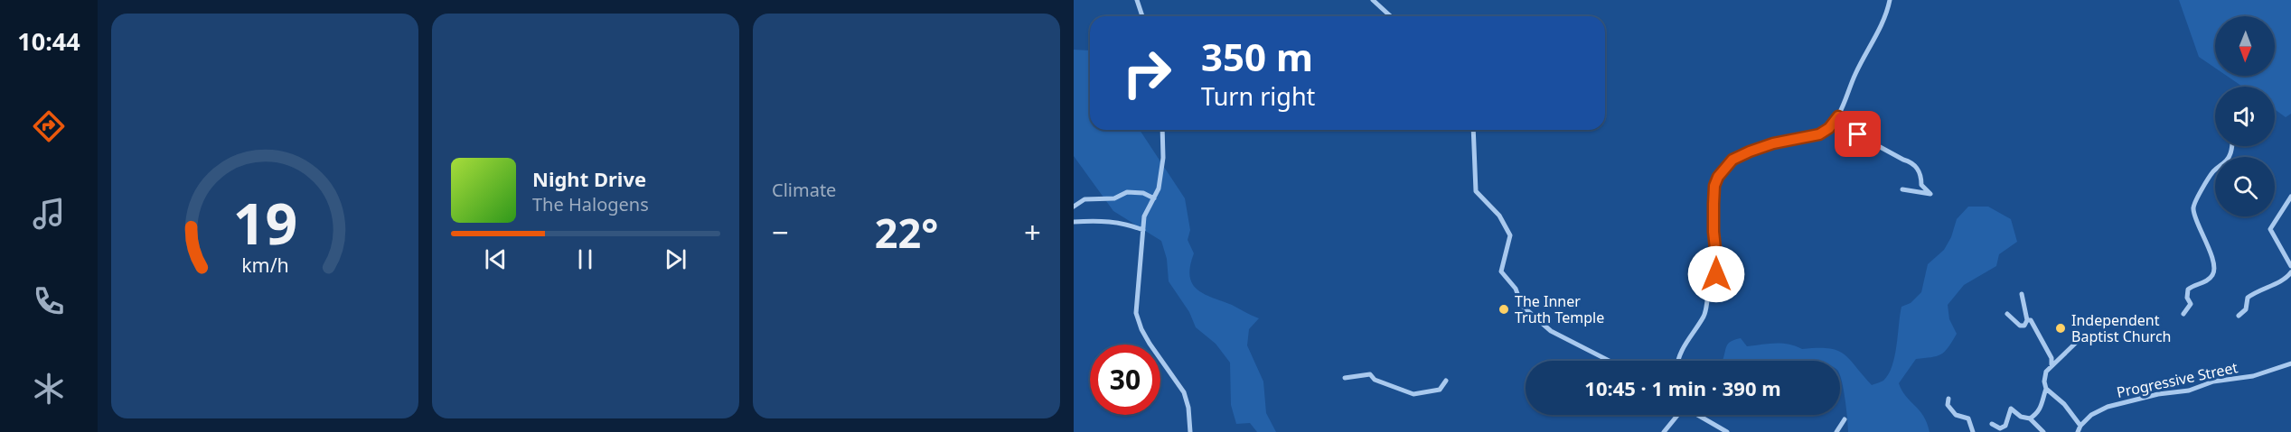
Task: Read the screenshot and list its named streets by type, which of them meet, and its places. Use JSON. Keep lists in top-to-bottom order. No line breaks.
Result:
{"streets":{"street":["Progressive Street"]},"places":["The Inner Truth Temple","Independent Baptist Church"],"north":"bottom","page":{"tabs":"10:44","tile":"Climate","turn":["350 m","Turn right"],"song":["Night Drive","The Halogens"],"heat":["−","22°","+"],"limit":"30","trip":"10:45 · 1 min · 390 m","gauge":["19","km/h"]}}
